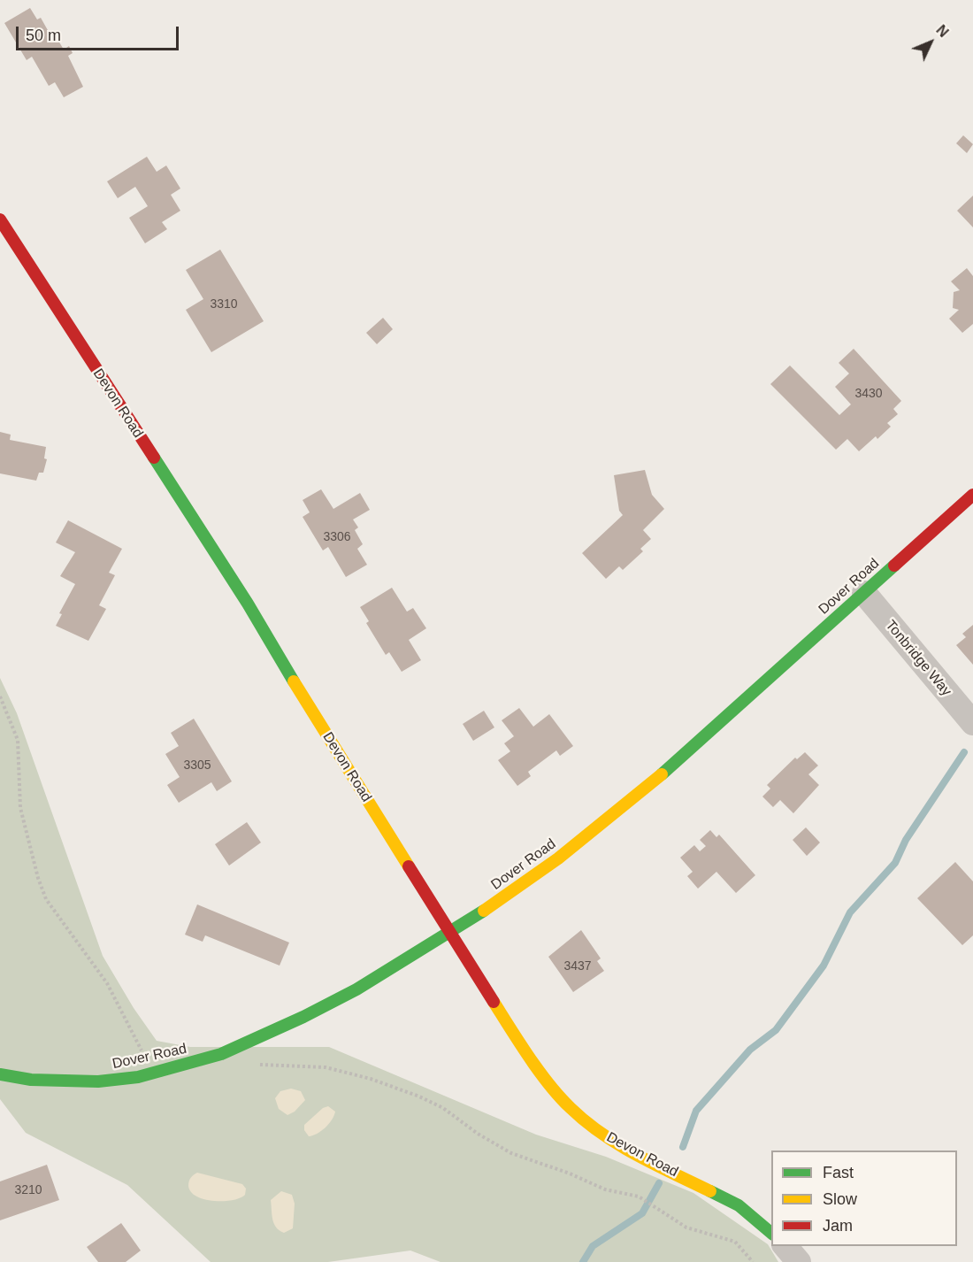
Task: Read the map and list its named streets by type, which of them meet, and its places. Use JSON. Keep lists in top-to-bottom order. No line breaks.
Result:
{"streets":{"street":["Devon Road","Dover Road","Tonbridge Way"]},"crossings":[["Devon Road","Dover Road"],["Dover Road","Tonbridge Way"]],"house_numbers":["3310","3430","3306","3305","3437","3210"],"legend":["Fast","Slow","Jam"],"scale_bar":"50 m","north":"top right"}
